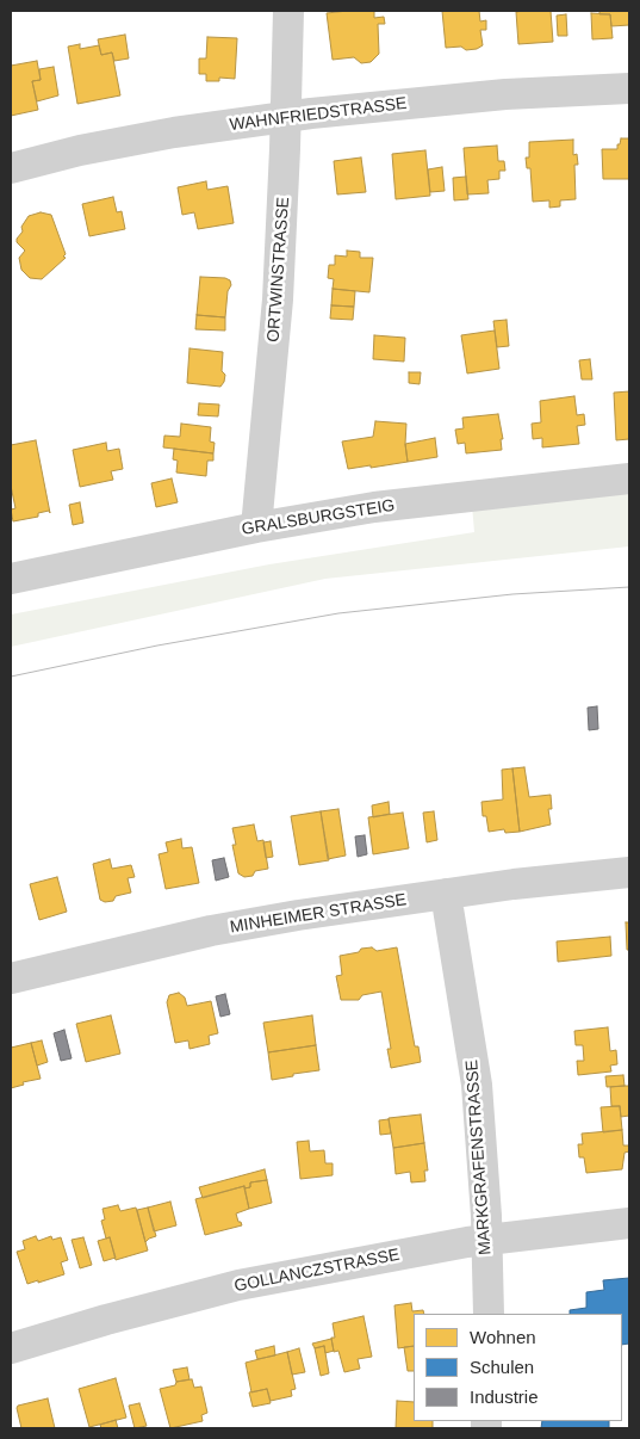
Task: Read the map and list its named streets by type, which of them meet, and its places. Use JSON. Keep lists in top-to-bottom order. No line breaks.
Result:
{"streets":{"street":["WAHNFRIEDSTRASSE","ORTWINSTRASSE","GRALSBURGSTEIG","MINHEIMER STRASSE","MARKGRAFENSTRASSE","GOLLANCZSTRASSE"]},"crossings":[["WAHNFRIEDSTRASSE","ORTWINSTRASSE"],["ORTWINSTRASSE","GRALSBURGSTEIG"],["MINHEIMER STRASSE","MARKGRAFENSTRASSE"],["MARKGRAFENSTRASSE","GOLLANCZSTRASSE"]],"legend":["Wohnen","Schulen","Industrie"]}
